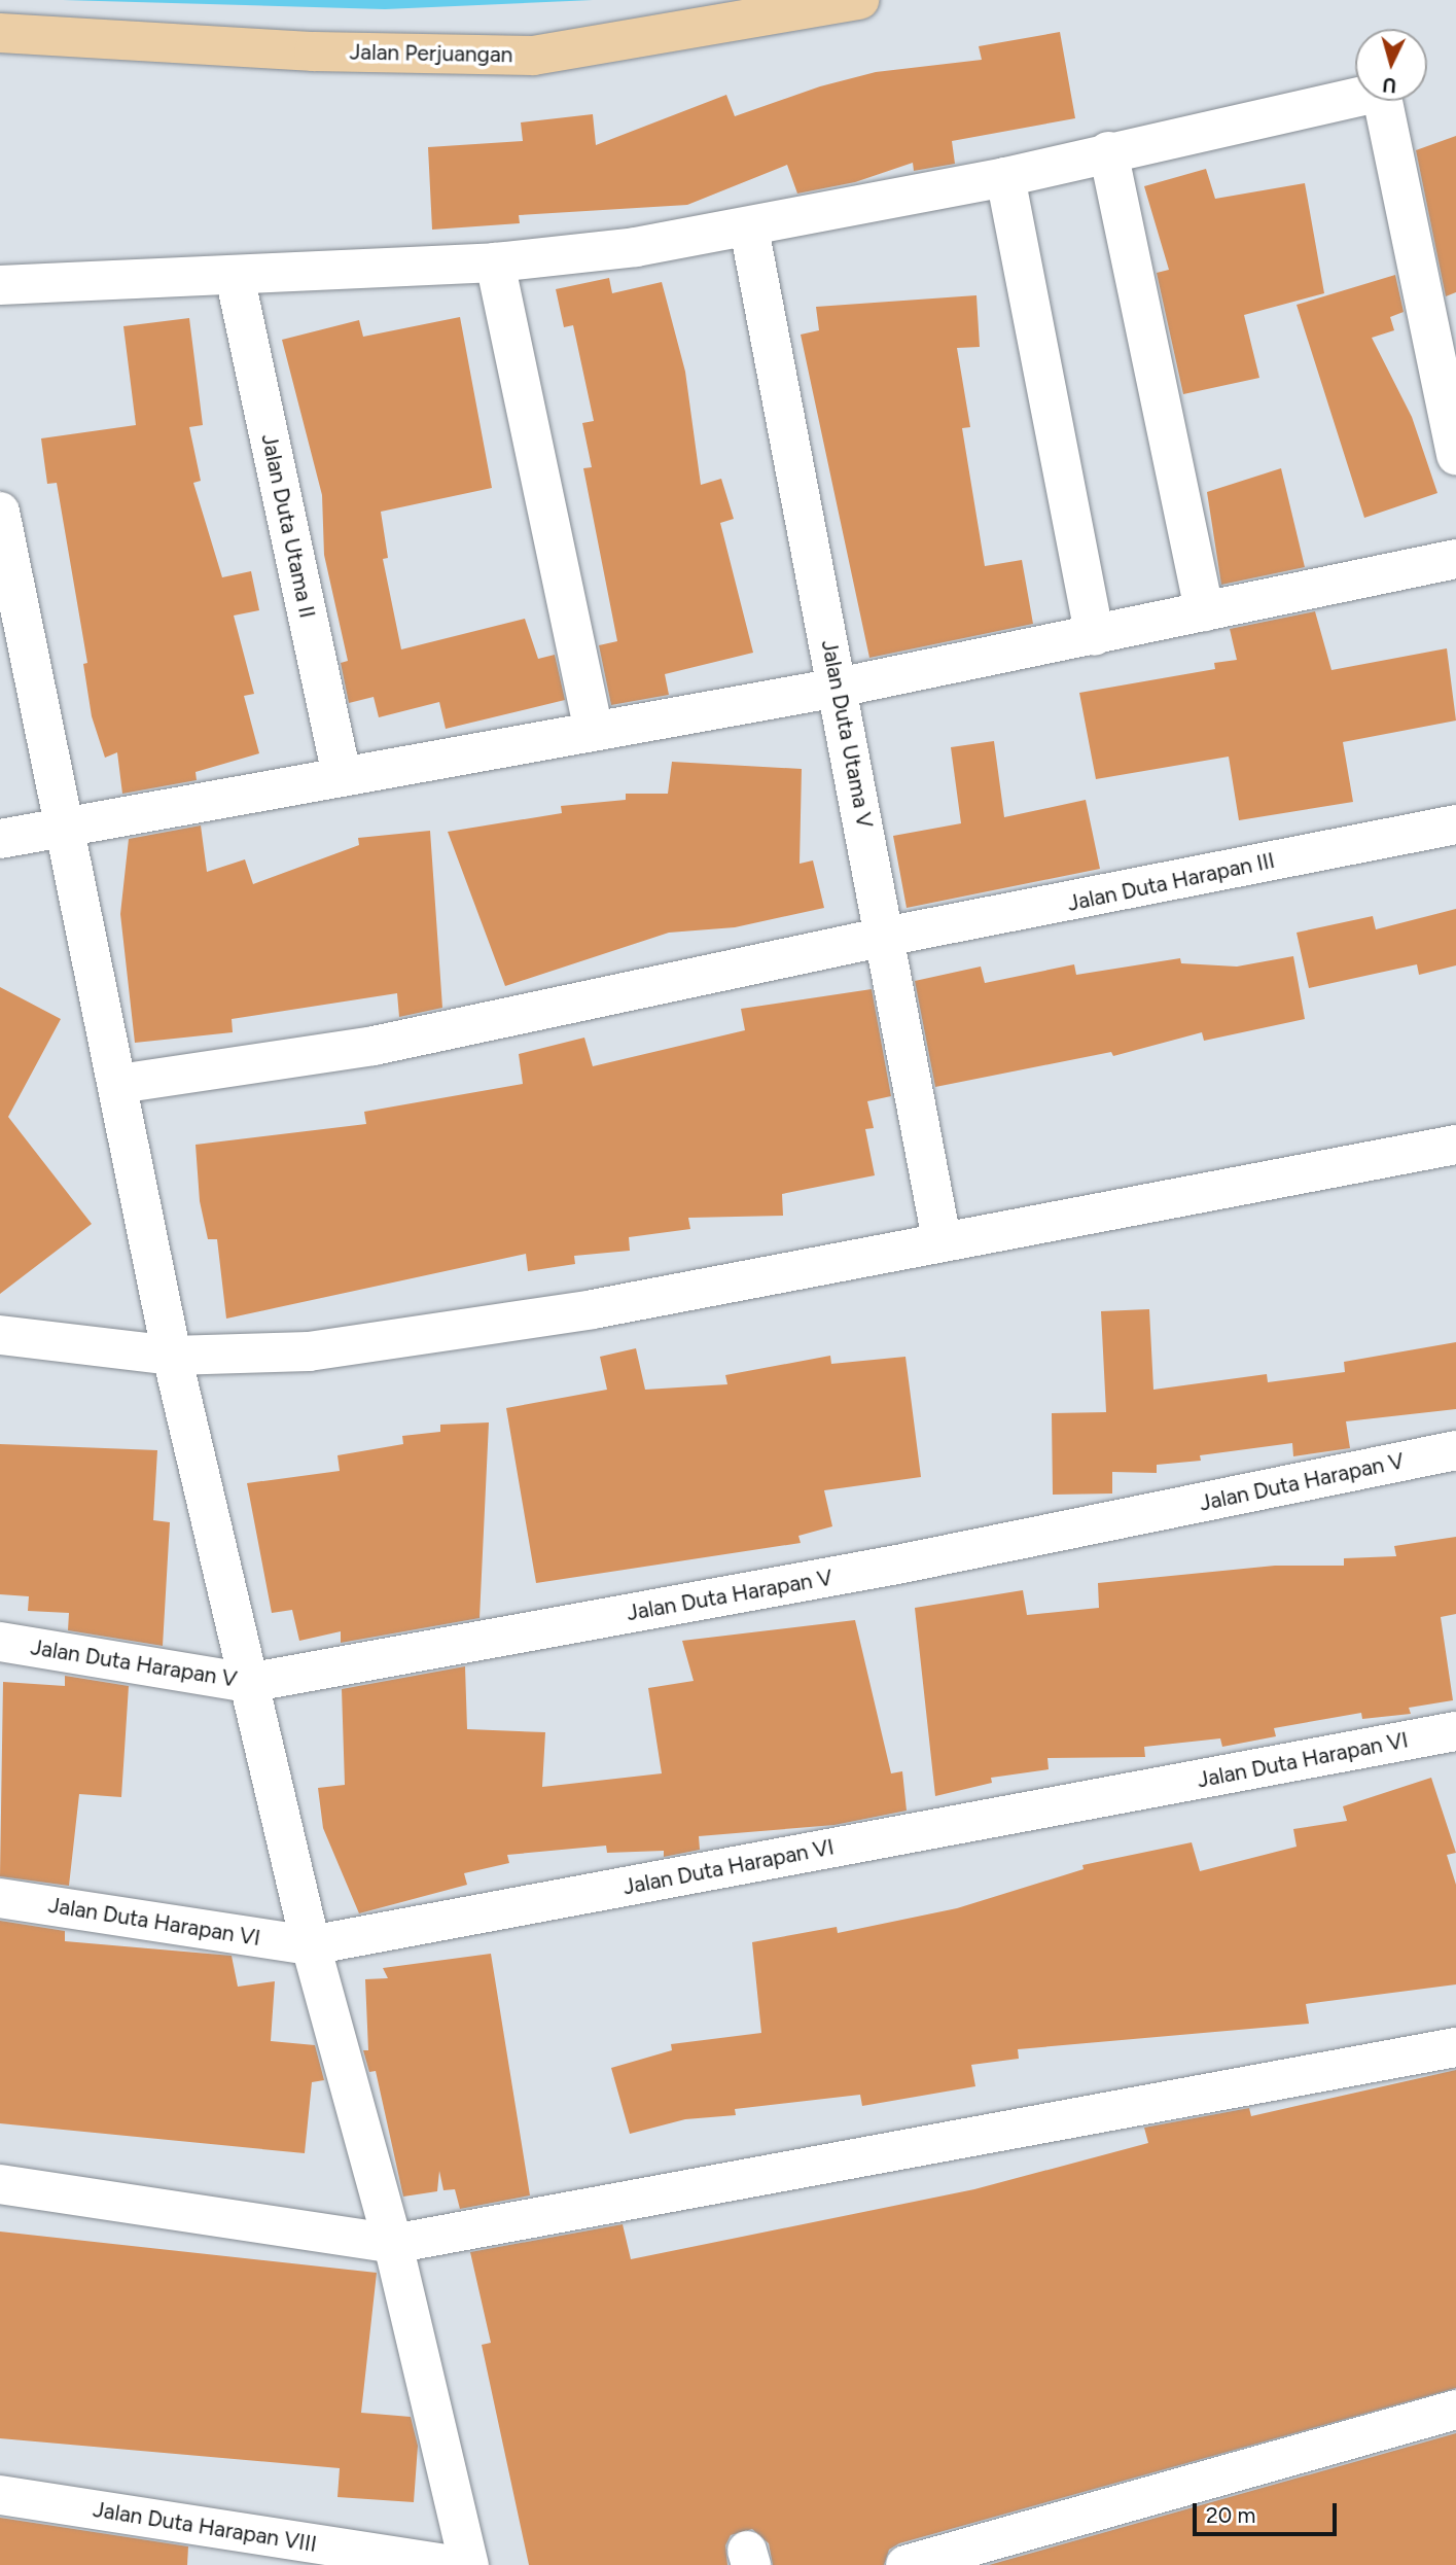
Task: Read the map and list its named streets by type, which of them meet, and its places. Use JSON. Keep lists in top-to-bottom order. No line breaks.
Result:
{"streets":{"main road":["Jalan Perjuangan"],"street":["Jalan Duta Utama II","Jalan Duta Utama V","Jalan Duta Harapan III","Jalan Duta Harapan V","Jalan Duta Harapan VI","Jalan Duta Harapan VIII"]},"crossings":[["Jalan Duta Utama V","Jalan Duta Harapan III"]],"scale_bar":"20 m","north":"bottom"}
